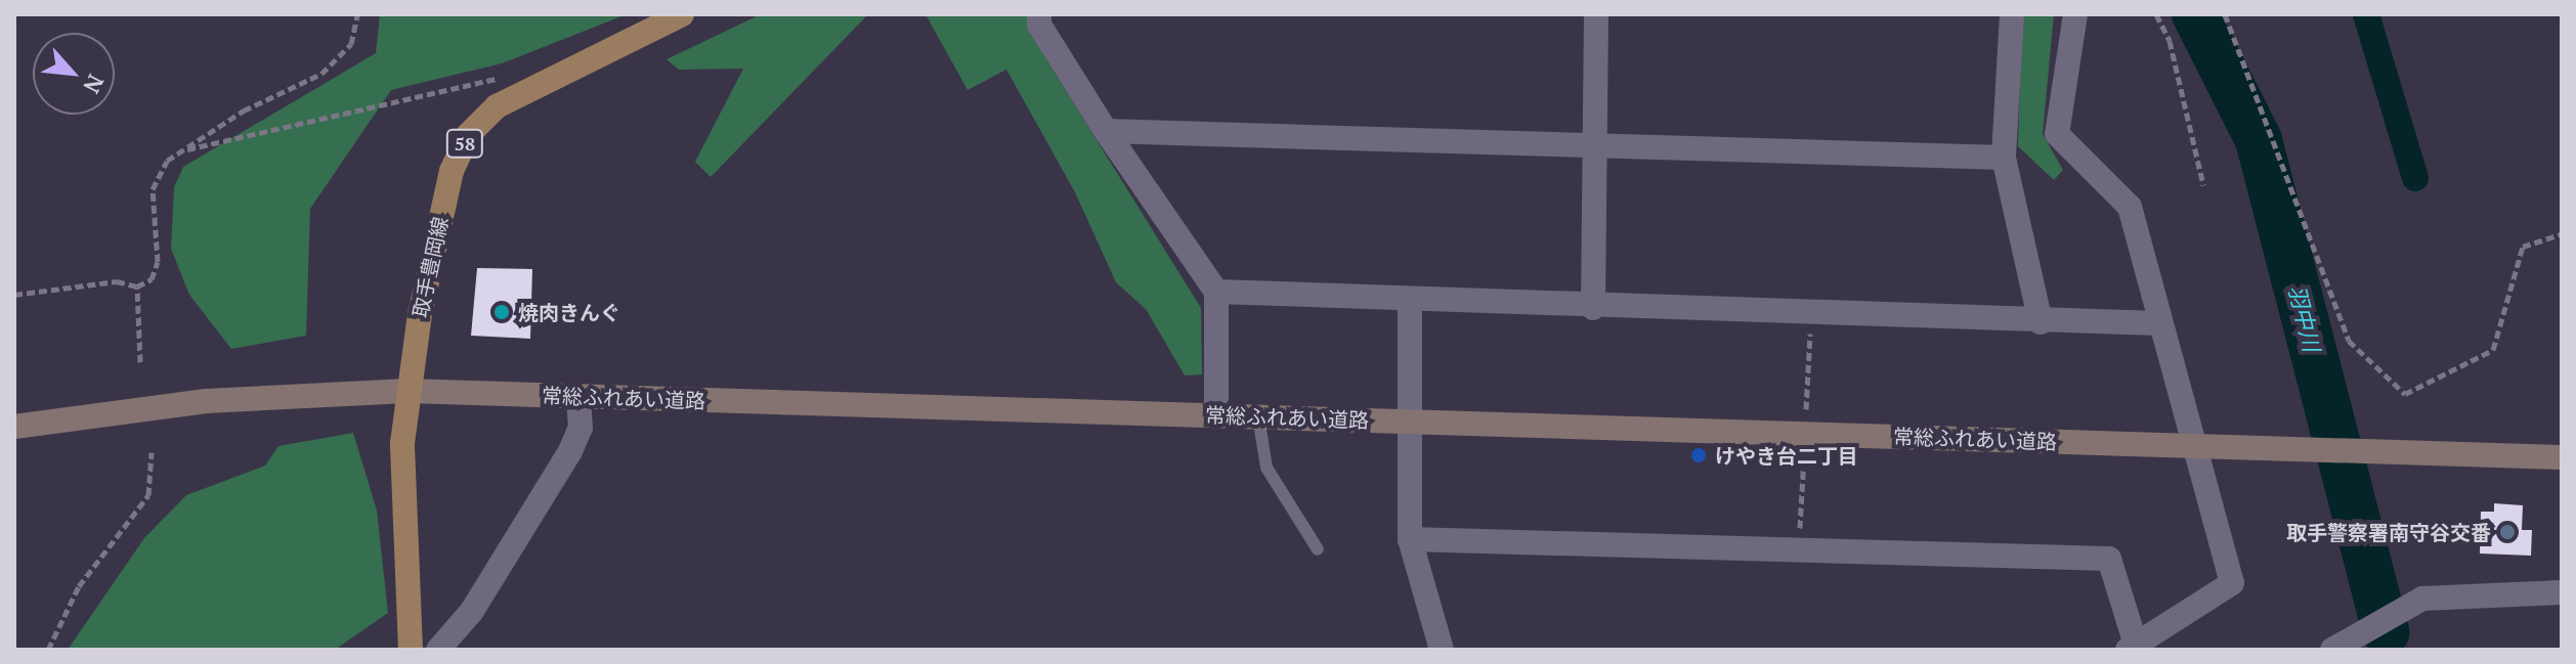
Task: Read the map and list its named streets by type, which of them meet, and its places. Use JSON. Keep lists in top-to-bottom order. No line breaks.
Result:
{"streets":{"main road":["58","取手豊岡線"],"street":["常総ふれあい道路"]},"crossings":[["取手豊岡線","常総ふれあい道路"]],"water":["羽中川"],"places":["焼肉きんぐ","けやき台二丁目","取手警察署南守谷交番"],"north":"bottom right"}
